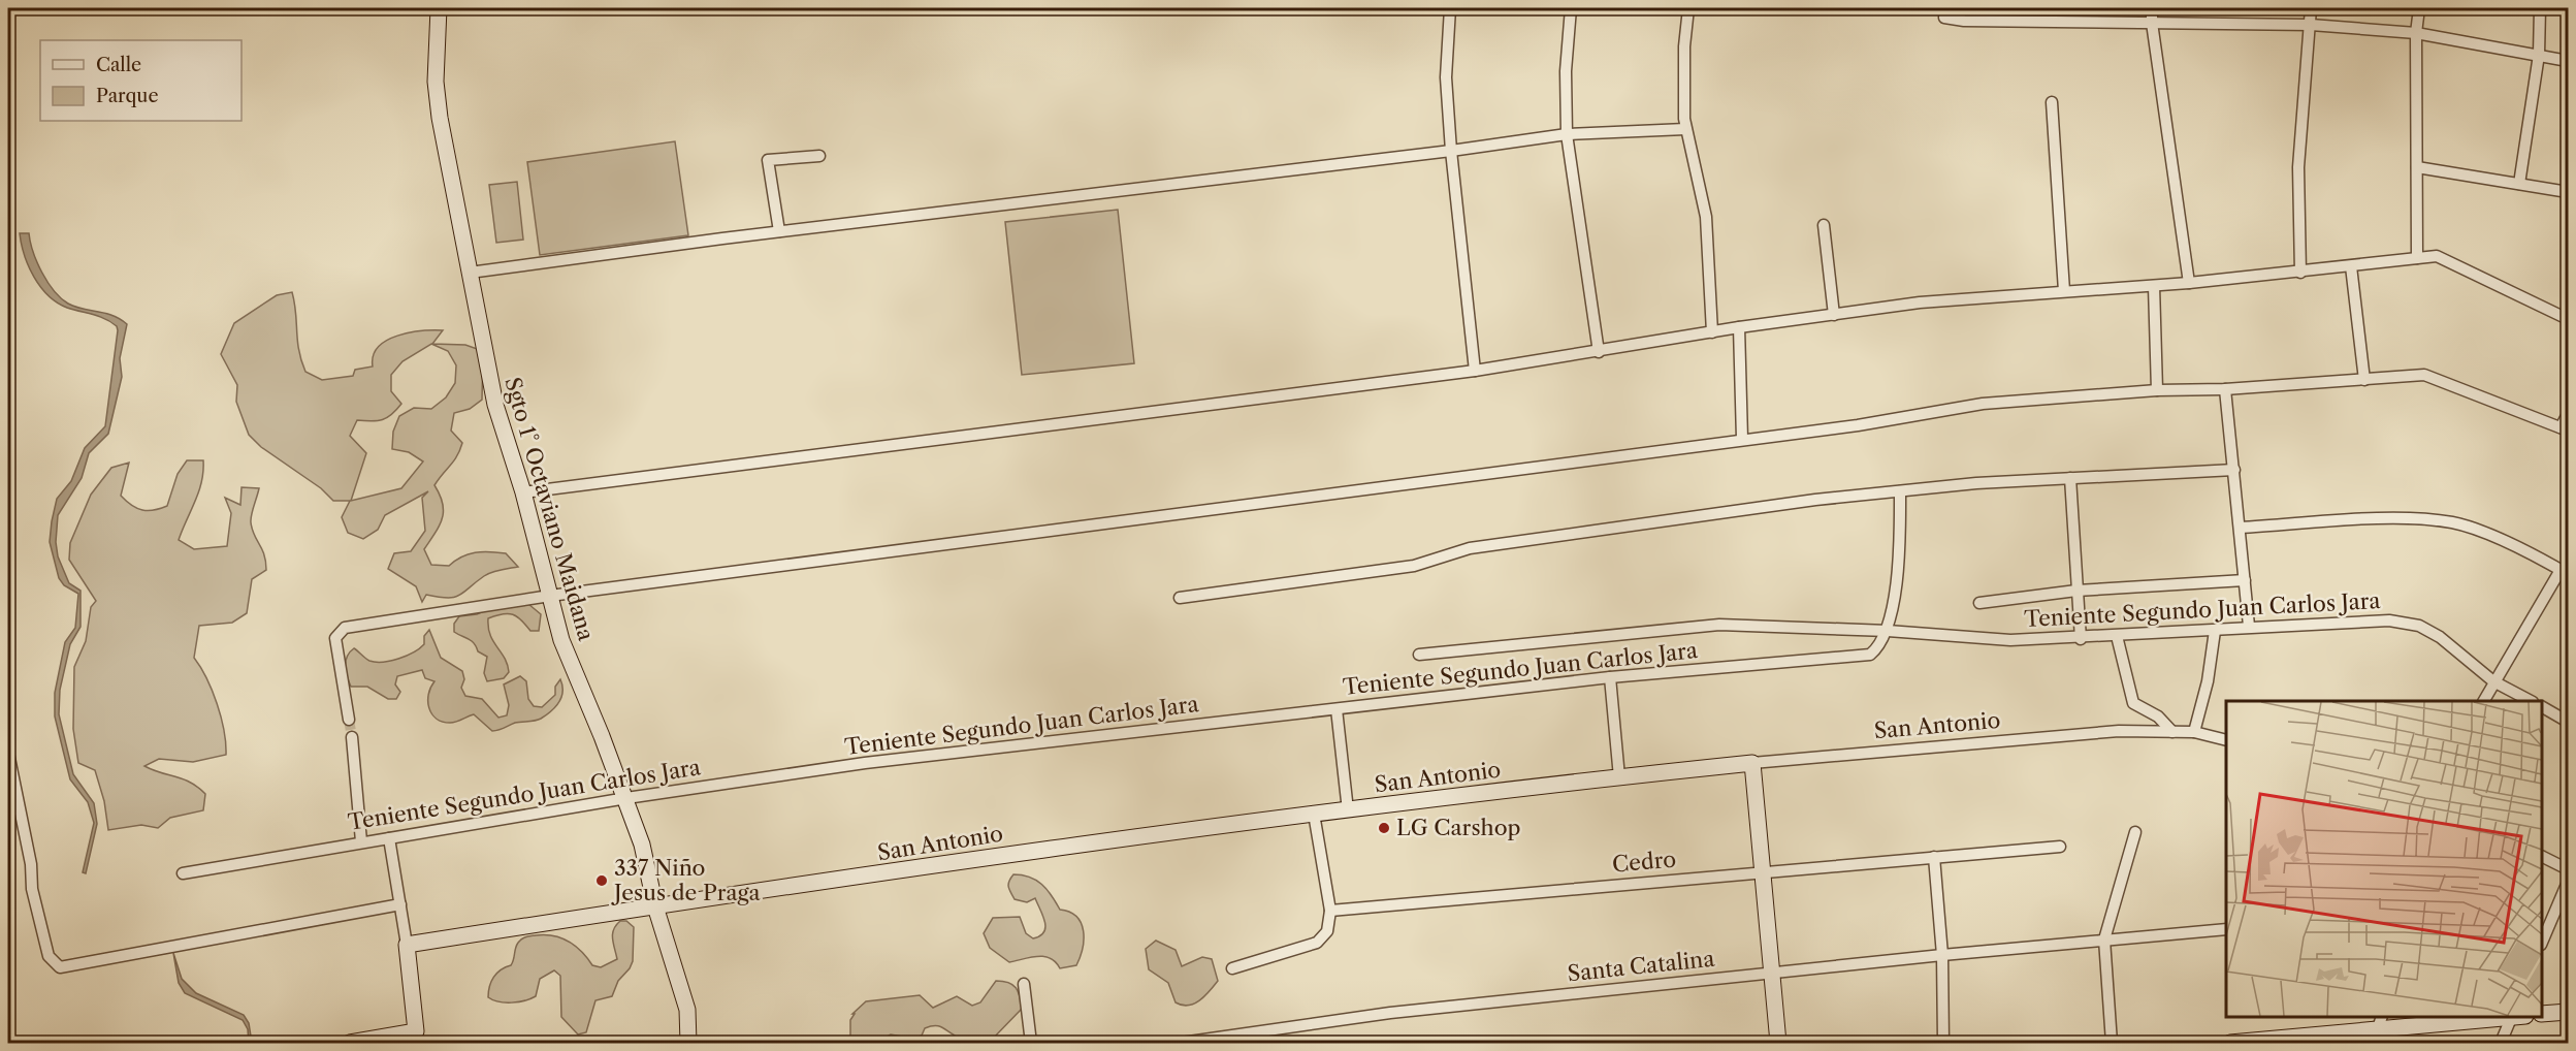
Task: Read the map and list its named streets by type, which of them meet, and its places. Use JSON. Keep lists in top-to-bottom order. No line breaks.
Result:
{"streets":{"street":["Sgto 1° Octaviano Maidana","Teniente Segundo Juan Carlos Jara","San Antonio","Cedro","Santa Catalina"]},"crossings":[["Sgto 1° Octaviano Maidana","Teniente Segundo Juan Carlos Jara"],["Sgto 1° Octaviano Maidana","San Antonio"]],"places":["LG Carshop","337 Niño Jesus de Praga"],"legend":["Calle","Parque"]}
